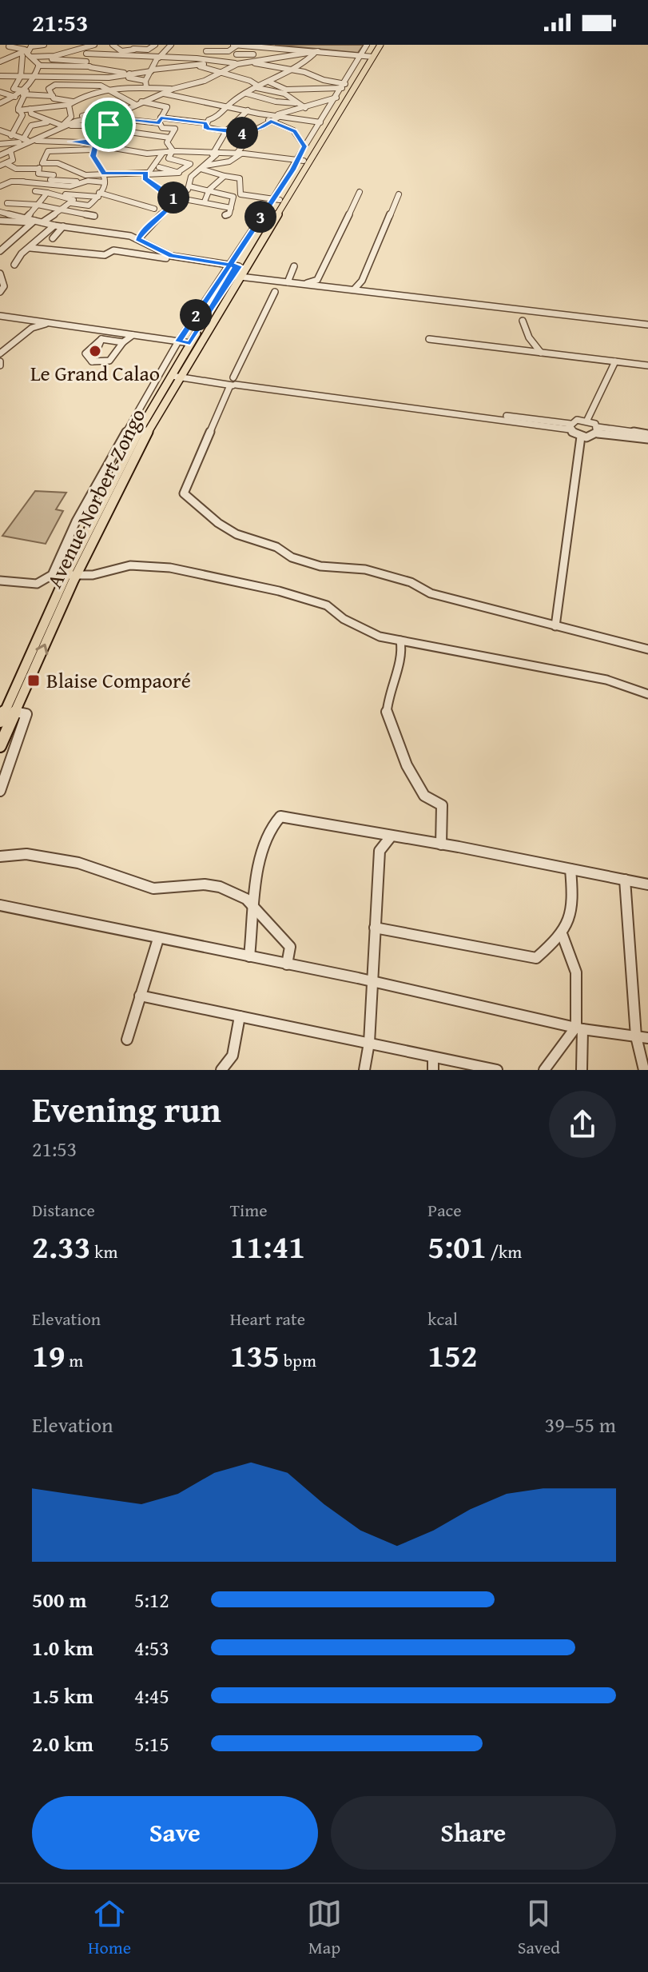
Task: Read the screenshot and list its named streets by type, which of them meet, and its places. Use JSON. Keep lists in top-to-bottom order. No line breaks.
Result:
{"streets":{"main road":["Avenue Norbert Zongo"]},"places":{"other":["Le Grand Calao"],"transit":["Blaise Compaoré"]},"page":{"status":"21:53","pins":["4","1","3","2"],"heading":["Evening run","21:53"],"stats":[["Distance","2.33 km"],["Time","11:41"],["Pace","5:01 /km"],["Elevation","19 m"],["Heart rate","135 bpm"],["kcal","152"]],"chart":["Elevation","39–55 m"],"list":[{"name":"500 m","note":"5:12"},{"name":"1.0 km","note":"4:53"},{"name":"1.5 km","note":"4:45"},{"name":"2.0 km","note":"5:15"}],"buttons":["Save","Share"],"tabs":["Home","Map","Saved"]}}
